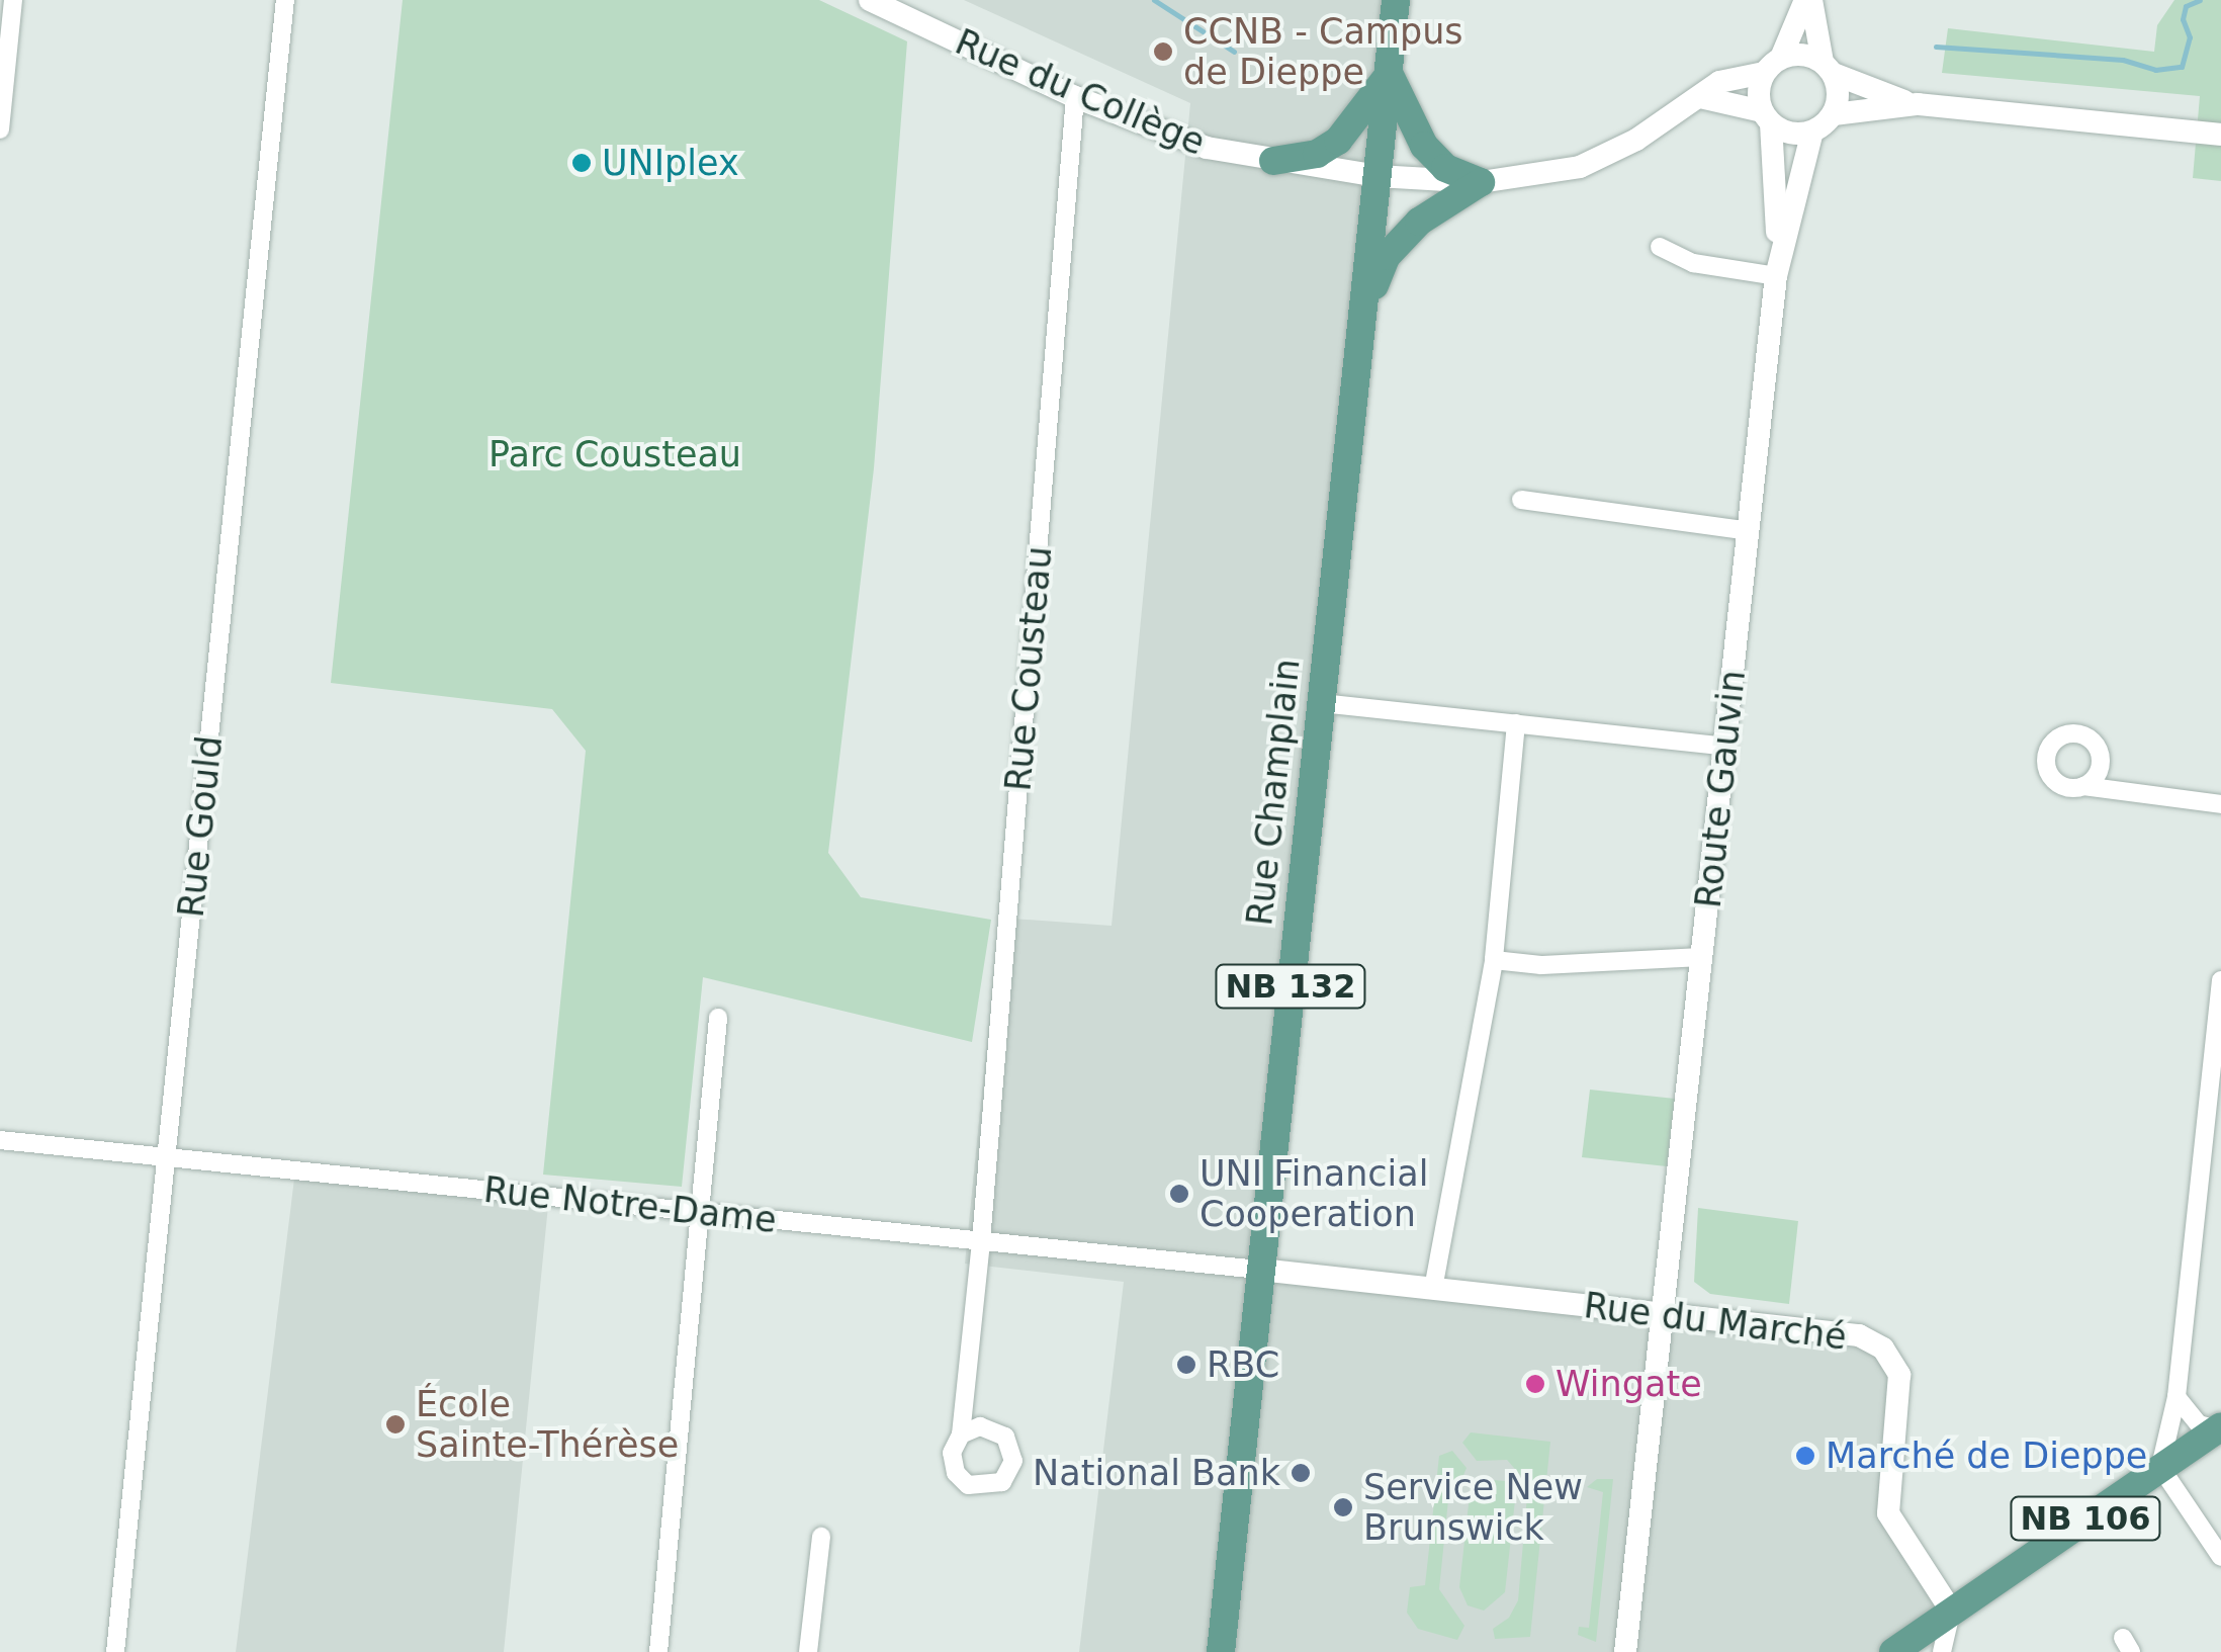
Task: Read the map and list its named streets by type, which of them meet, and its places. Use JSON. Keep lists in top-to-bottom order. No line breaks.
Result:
{"streets":{"main road":["Rue Champlain","NB 132","NB 106"],"street":["Rue du Collège","Rue Cousteau","Route Gauvin","Rue Gould","Rue Notre-Dame","Rue du Marché"]},"crossings":[["Rue du Collège","Rue Cousteau"],["Rue du Collège","Route Gauvin"],["Rue du Collège","Rue Champlain"],["Rue Cousteau","Rue Notre-Dame"],["Route Gauvin","Rue du Marché"],["Rue Champlain","Rue Notre-Dame"],["Rue Champlain","Rue du Marché"],["Rue Gould","Rue Notre-Dame"],["Rue Notre-Dame","Rue du Marché"],["Rue du Marché","NB 106"]],"parks":["Parc Cousteau"],"places":["CCNB - Campus de Dieppe","UNIplex","UNI Financial Cooperation","RBC","Wingate","École Sainte-Thérèse","Marché de Dieppe","National Bank","Service New Brunswick"]}
